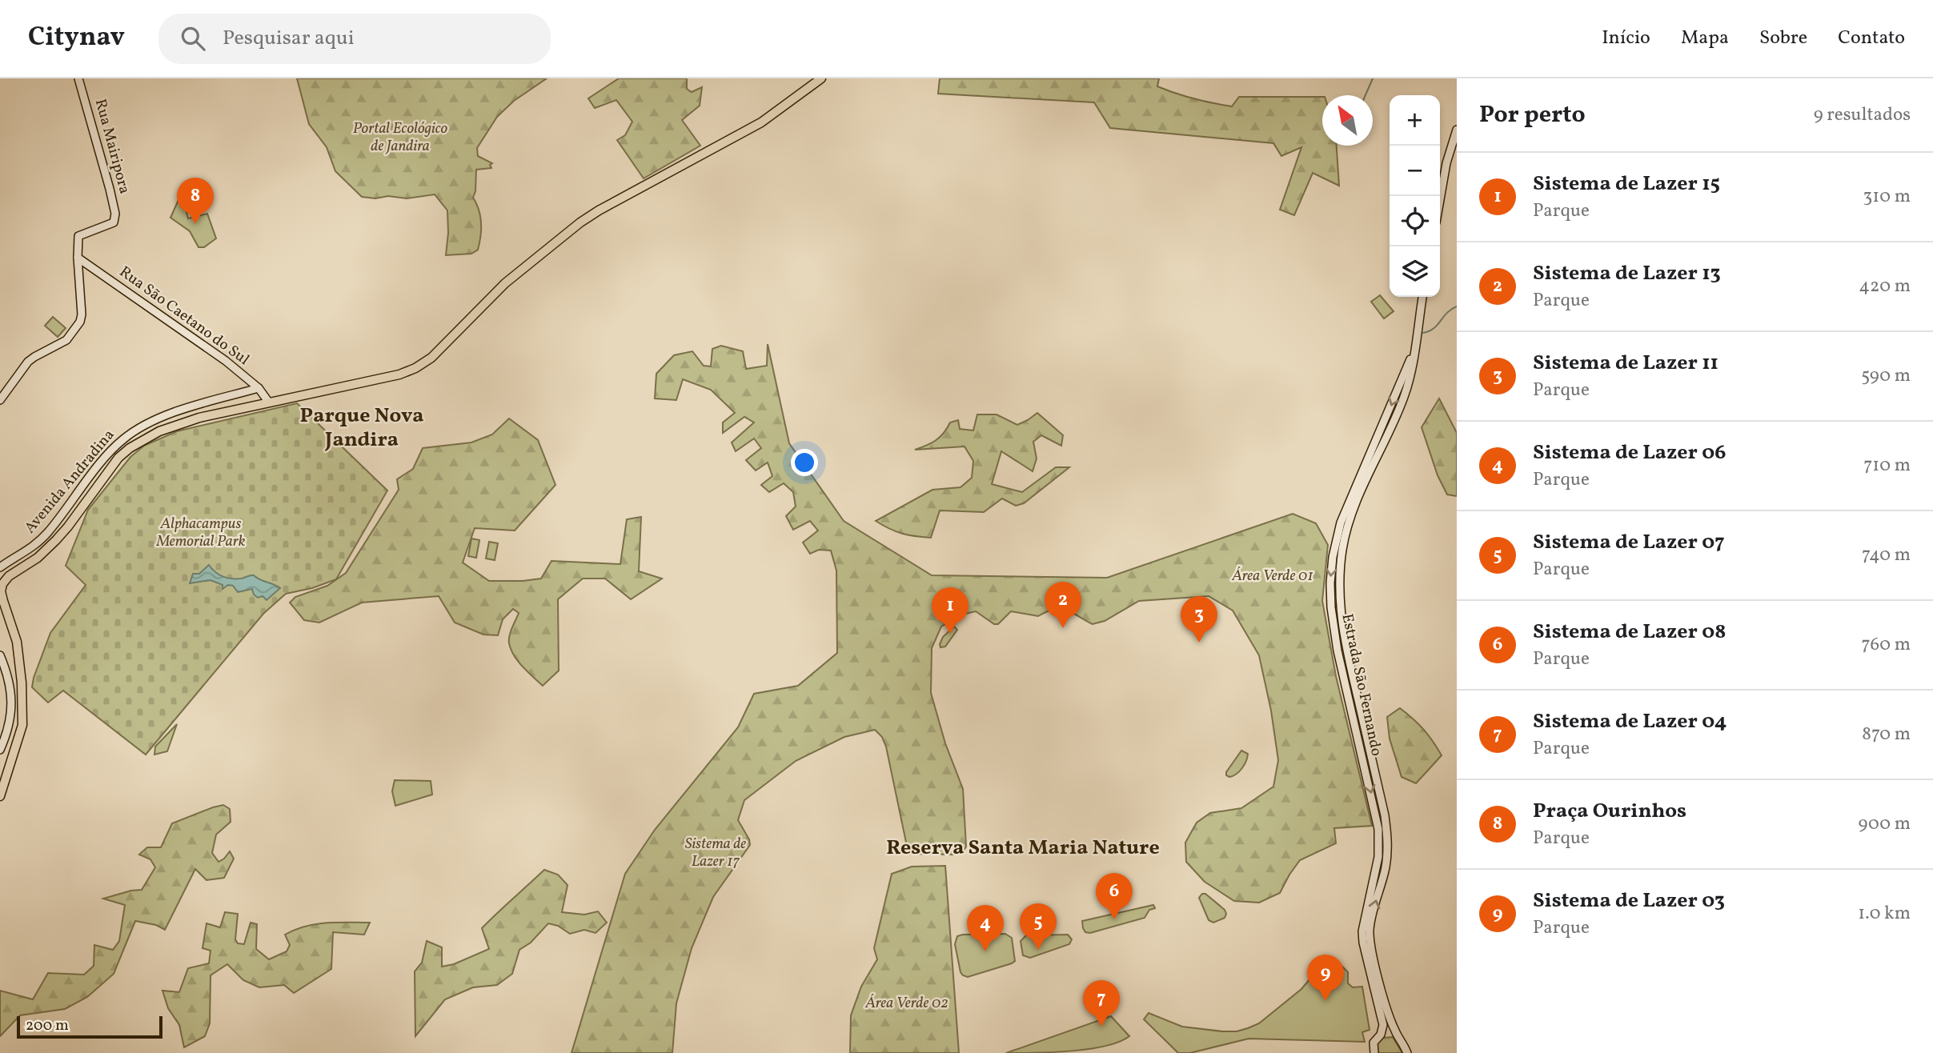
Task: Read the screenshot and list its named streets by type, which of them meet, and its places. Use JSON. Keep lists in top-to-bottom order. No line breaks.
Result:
{"streets":{"main road":["Rua Mairipora","Rua São Caetano do Sul","Avenida Andradina","Estrada São Fernando"]},"crossings":[["Rua Mairipora","Rua São Caetano do Sul"],["Rua São Caetano do Sul","Avenida Andradina"]],"districts":["Parque Nova Jandira","Reserva Santa Maria Nature"],"parks":["Portal Ecológico de Jandira","Alphacampus Memorial Park","Área Verde 01","Sistema de Lazer 17","Área Verde 02"],"scale_bar":"200 m","north":"top left","page":{"header":"Citynav","search":"Pesquisar aqui","nav":["Início","Mapa","Sobre","Contato"],"heading":["Por perto","9 resultados"],"map_buttons":["+","−"],"list":[{"mark":"1","name":"Sistema de Lazer 15","note":"Parque","value":"310 m"},{"mark":"2","name":"Sistema de Lazer 13","note":"Parque","value":"420 m"},{"mark":"3","name":"Sistema de Lazer 11","note":"Parque","value":"590 m"},{"mark":"4","name":"Sistema de Lazer 06","note":"Parque","value":"710 m"},{"mark":"5","name":"Sistema de Lazer 07","note":"Parque","value":"740 m"},{"mark":"6","name":"Sistema de Lazer 08","note":"Parque","value":"760 m"},{"mark":"7","name":"Sistema de Lazer 04","note":"Parque","value":"870 m"},{"mark":"8","name":"Praça Ourinhos","note":"Parque","value":"900 m"},{"mark":"9","name":"Sistema de Lazer 03","note":"Parque","value":"1.0 km"}],"pins":["8","2","1","3","6","5","4","9","7"],"scale":"200 m"}}
